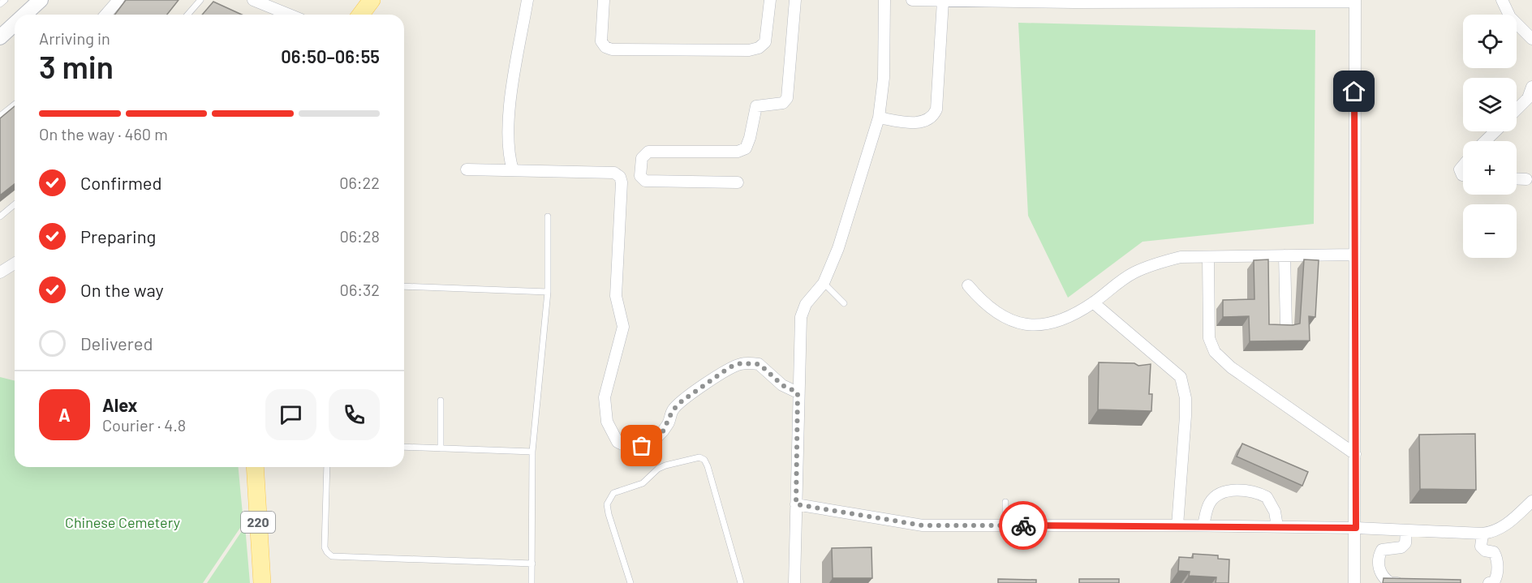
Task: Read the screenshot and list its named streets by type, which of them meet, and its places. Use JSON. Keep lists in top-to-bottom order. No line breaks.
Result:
{"streets":{"main road":["220"]},"parks":["Chinese Cemetery"],"page":{"map_buttons":["+","−"],"heading":["3 min","Arriving in","06:50–06:55"],"panel":["Alex","Courier · 4.8"],"bar":"On the way · 460 m","list":[["Confirmed","06:22"],["Preparing","06:28"],["On the way","06:32"],"Delivered"],"round":"A"}}
